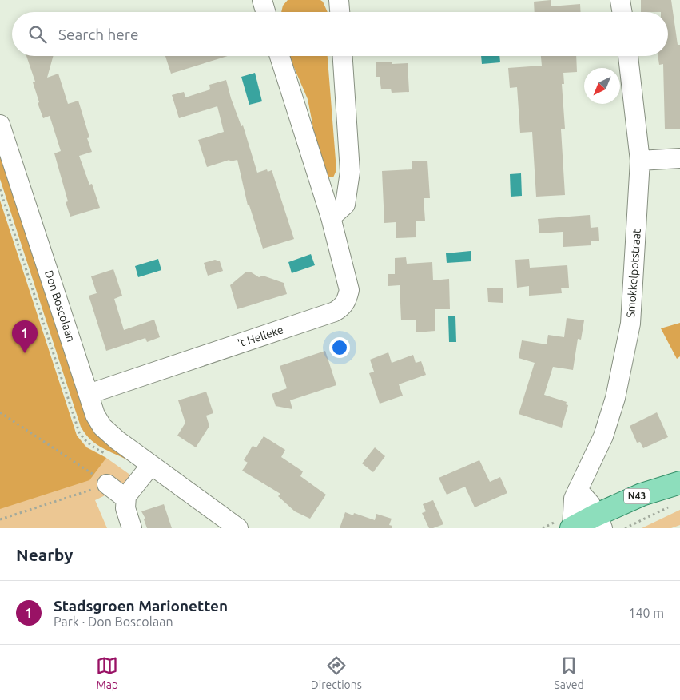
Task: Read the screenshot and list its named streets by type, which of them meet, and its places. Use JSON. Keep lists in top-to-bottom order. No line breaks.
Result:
{"streets":{"main road":["N43"],"street":["Smokkelpotstraat","Don Boscolaan","'t Helleke"]},"crossings":[["Smokkelpotstraat","N43"],["Don Boscolaan","'t Helleke"]],"north":"bottom left","page":{"search":"Search here","pins":"1","heading":"Nearby","list":[{"mark":"1","name":"Stadsgroen Marionetten","note":"Park · Don Boscolaan","value":"140 m"}],"nav":["Map","Directions","Saved"]}}
